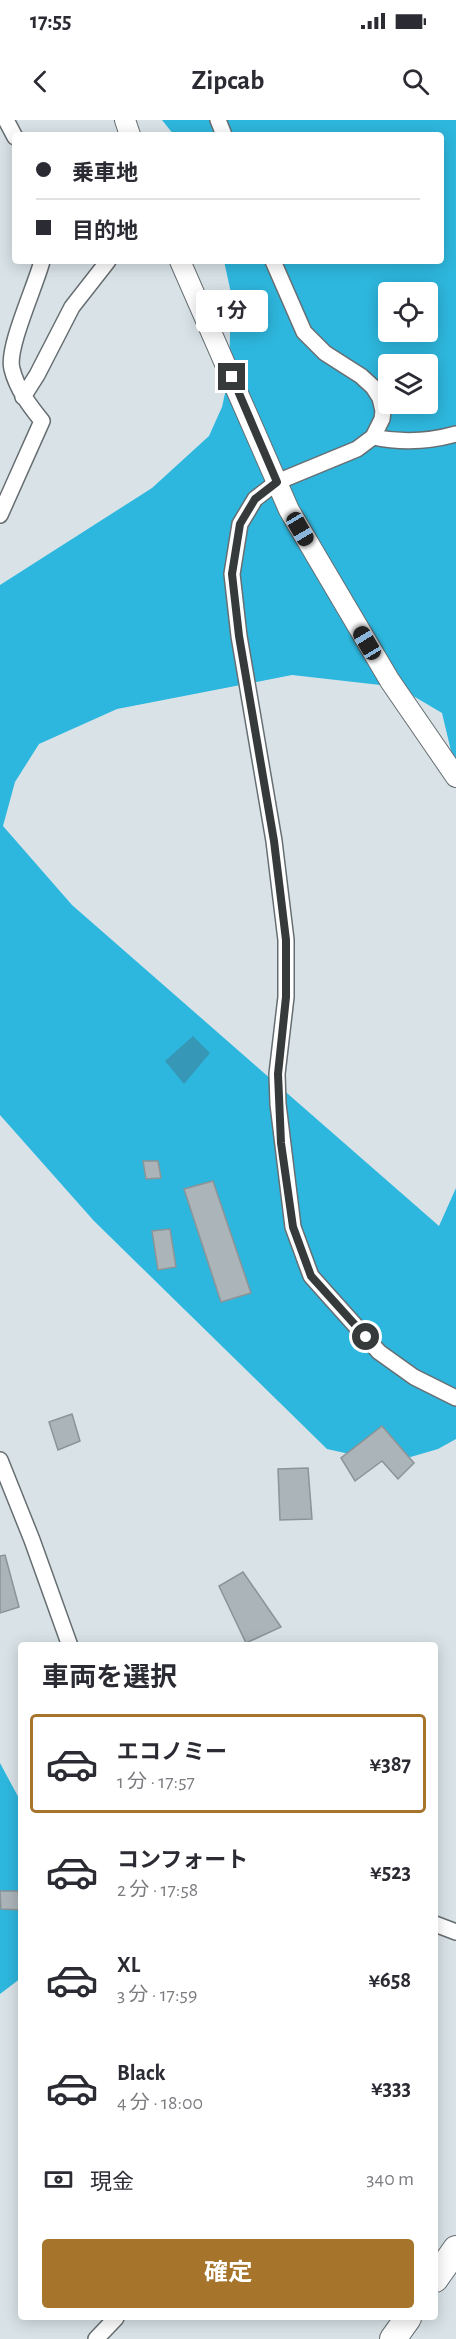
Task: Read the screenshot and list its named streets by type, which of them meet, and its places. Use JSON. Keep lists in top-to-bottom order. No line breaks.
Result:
{"page":{"status":"17:55","header":"Zipcab","banner":["乗車地","目的地"],"bubble":"1 分","heading":"車両を選択","list":[{"name":"エコノミー","note":"1 分 · 17:57","value":"¥387"},{"name":"コンフォート","note":"2 分 · 17:58","value":"¥523"},{"name":"XL","note":"3 分 · 17:59","value":"¥658"},{"name":"Black","note":"4 分 · 18:00","value":"¥333"}],"pay":["現金","340 m"],"buttons":"確定"}}
